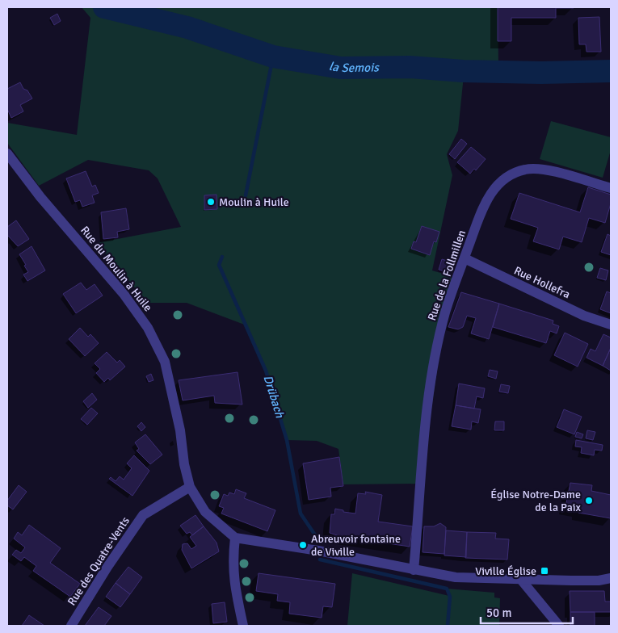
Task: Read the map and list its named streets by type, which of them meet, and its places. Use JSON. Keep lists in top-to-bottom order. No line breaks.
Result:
{"streets":{"street":["Rue du Moulin à Huile","Rue de la Follmillen","Rue Hollefra","Rue des Quatre-Vents"]},"crossings":[["Rue du Moulin à Huile","Rue des Quatre-Vents"],["Rue de la Follmillen","Rue Hollefra"]],"water":["la Semois","Drübach"],"places":{"other":["Moulin à Huile","Église Notre-Dame de la Paix","Abreuvoir fontaine de Viville"],"transit":["Viville Église"]},"scale_bar":"50 m"}
